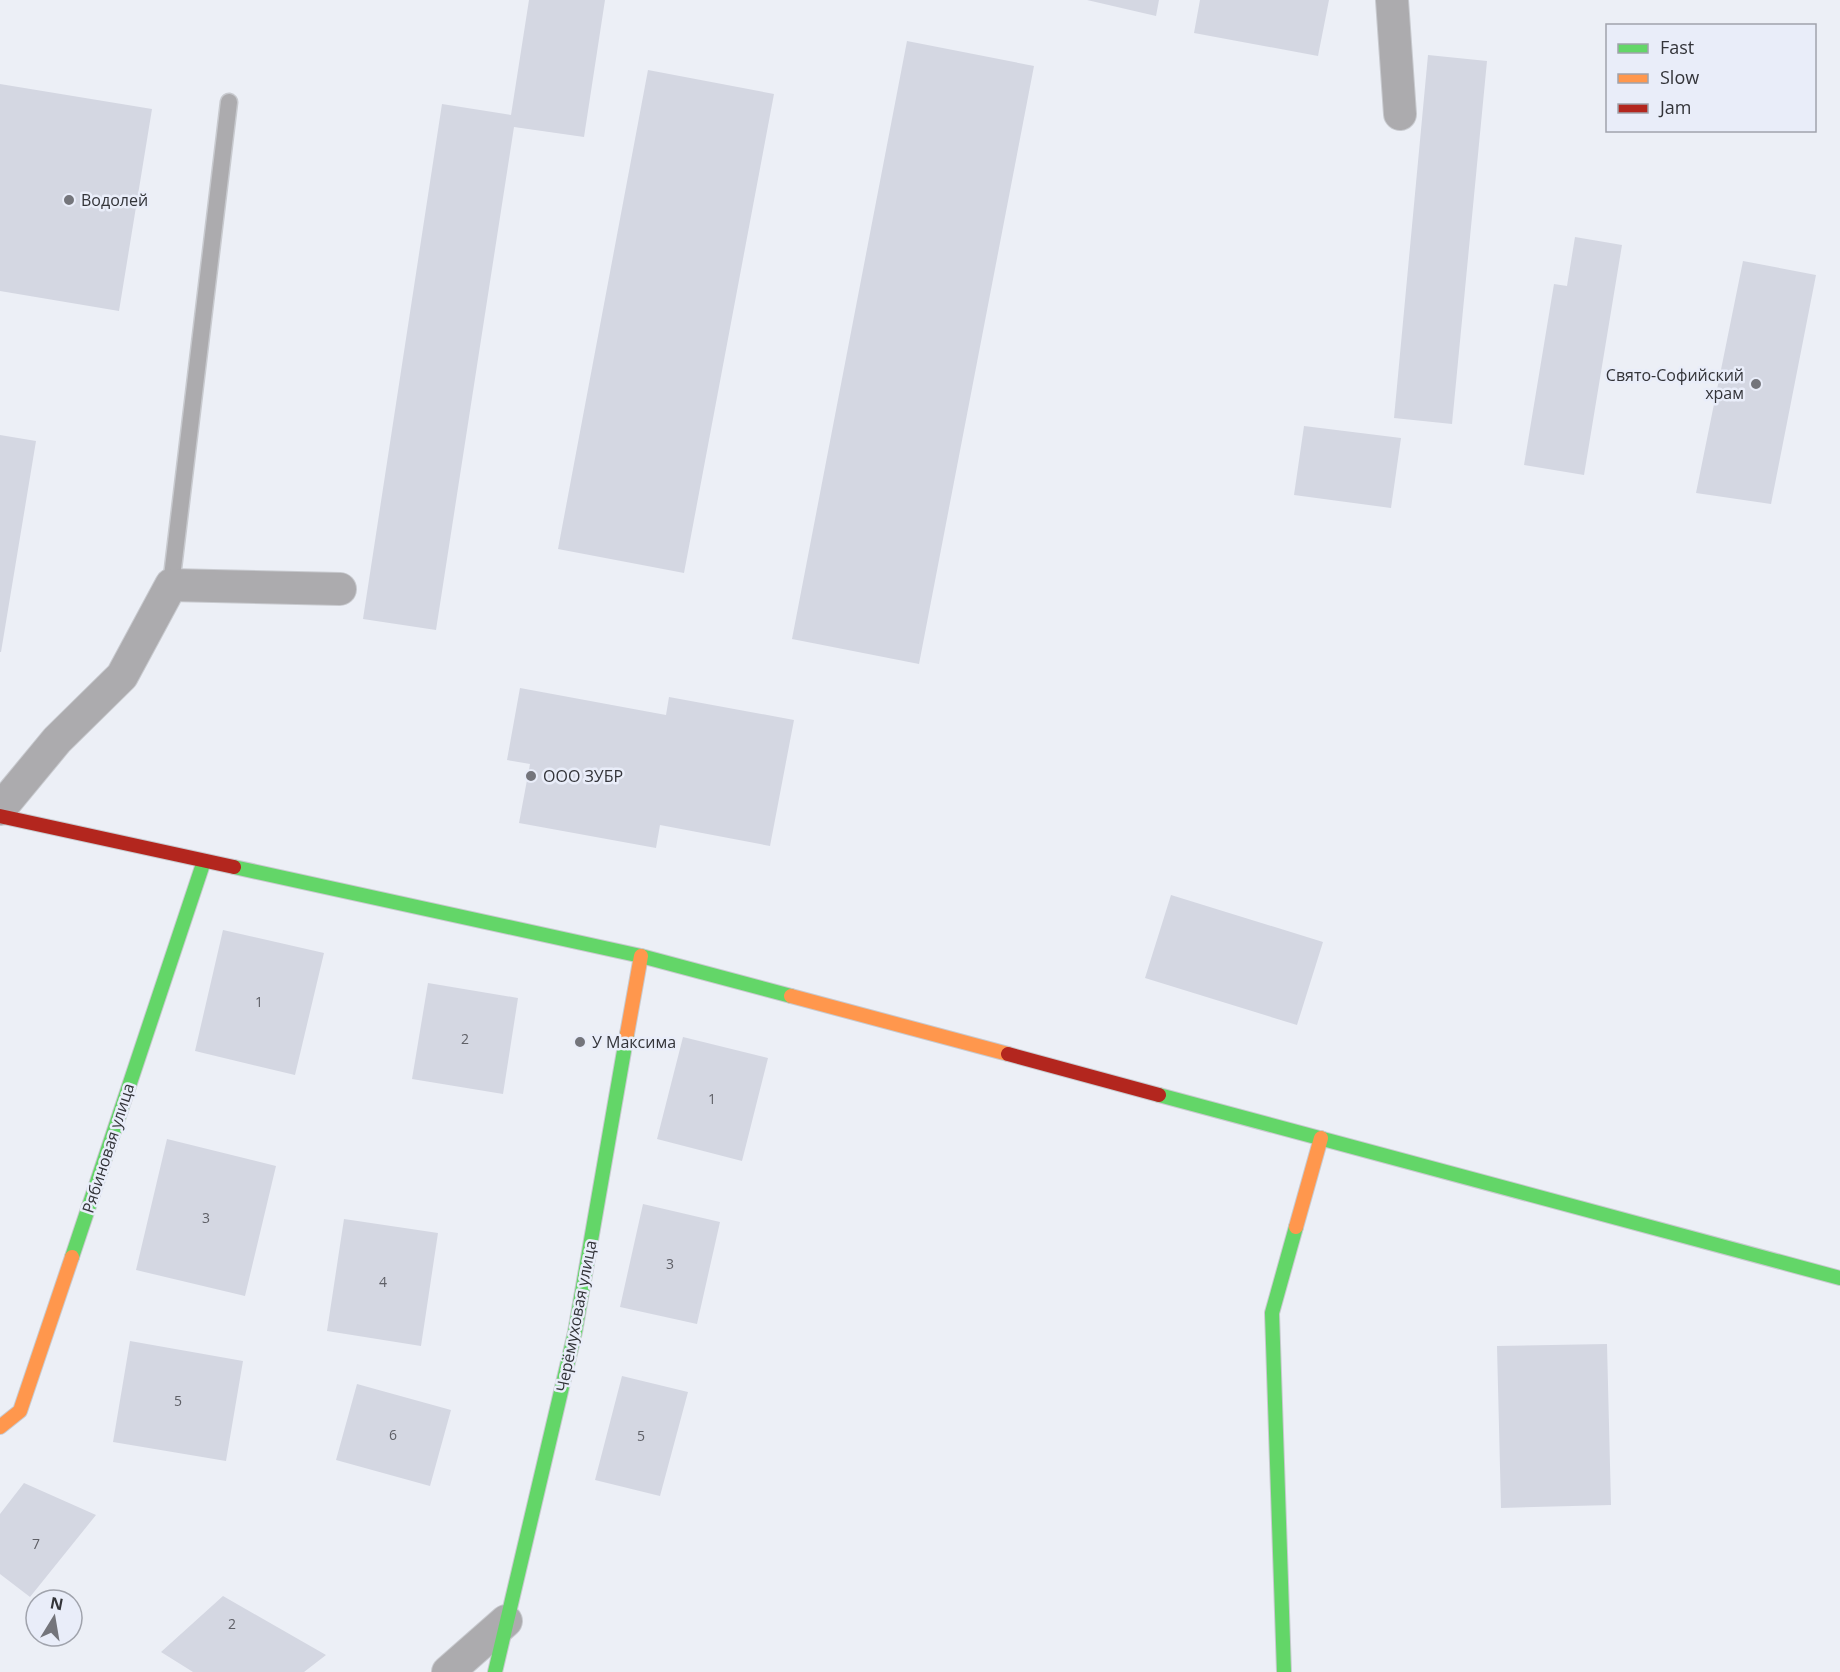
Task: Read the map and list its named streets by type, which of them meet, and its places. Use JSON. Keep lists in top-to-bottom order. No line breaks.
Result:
{"streets":{"street":["Рябиновая улица","Черёмуховая улица"]},"places":["Водолей","Свято-Софийский храм","ООО ЗУБР","У Максима"],"house_numbers":["1","2","1","3","3","4","5","6","5","7","2"],"legend":["Fast","Slow","Jam"],"north":"top"}
